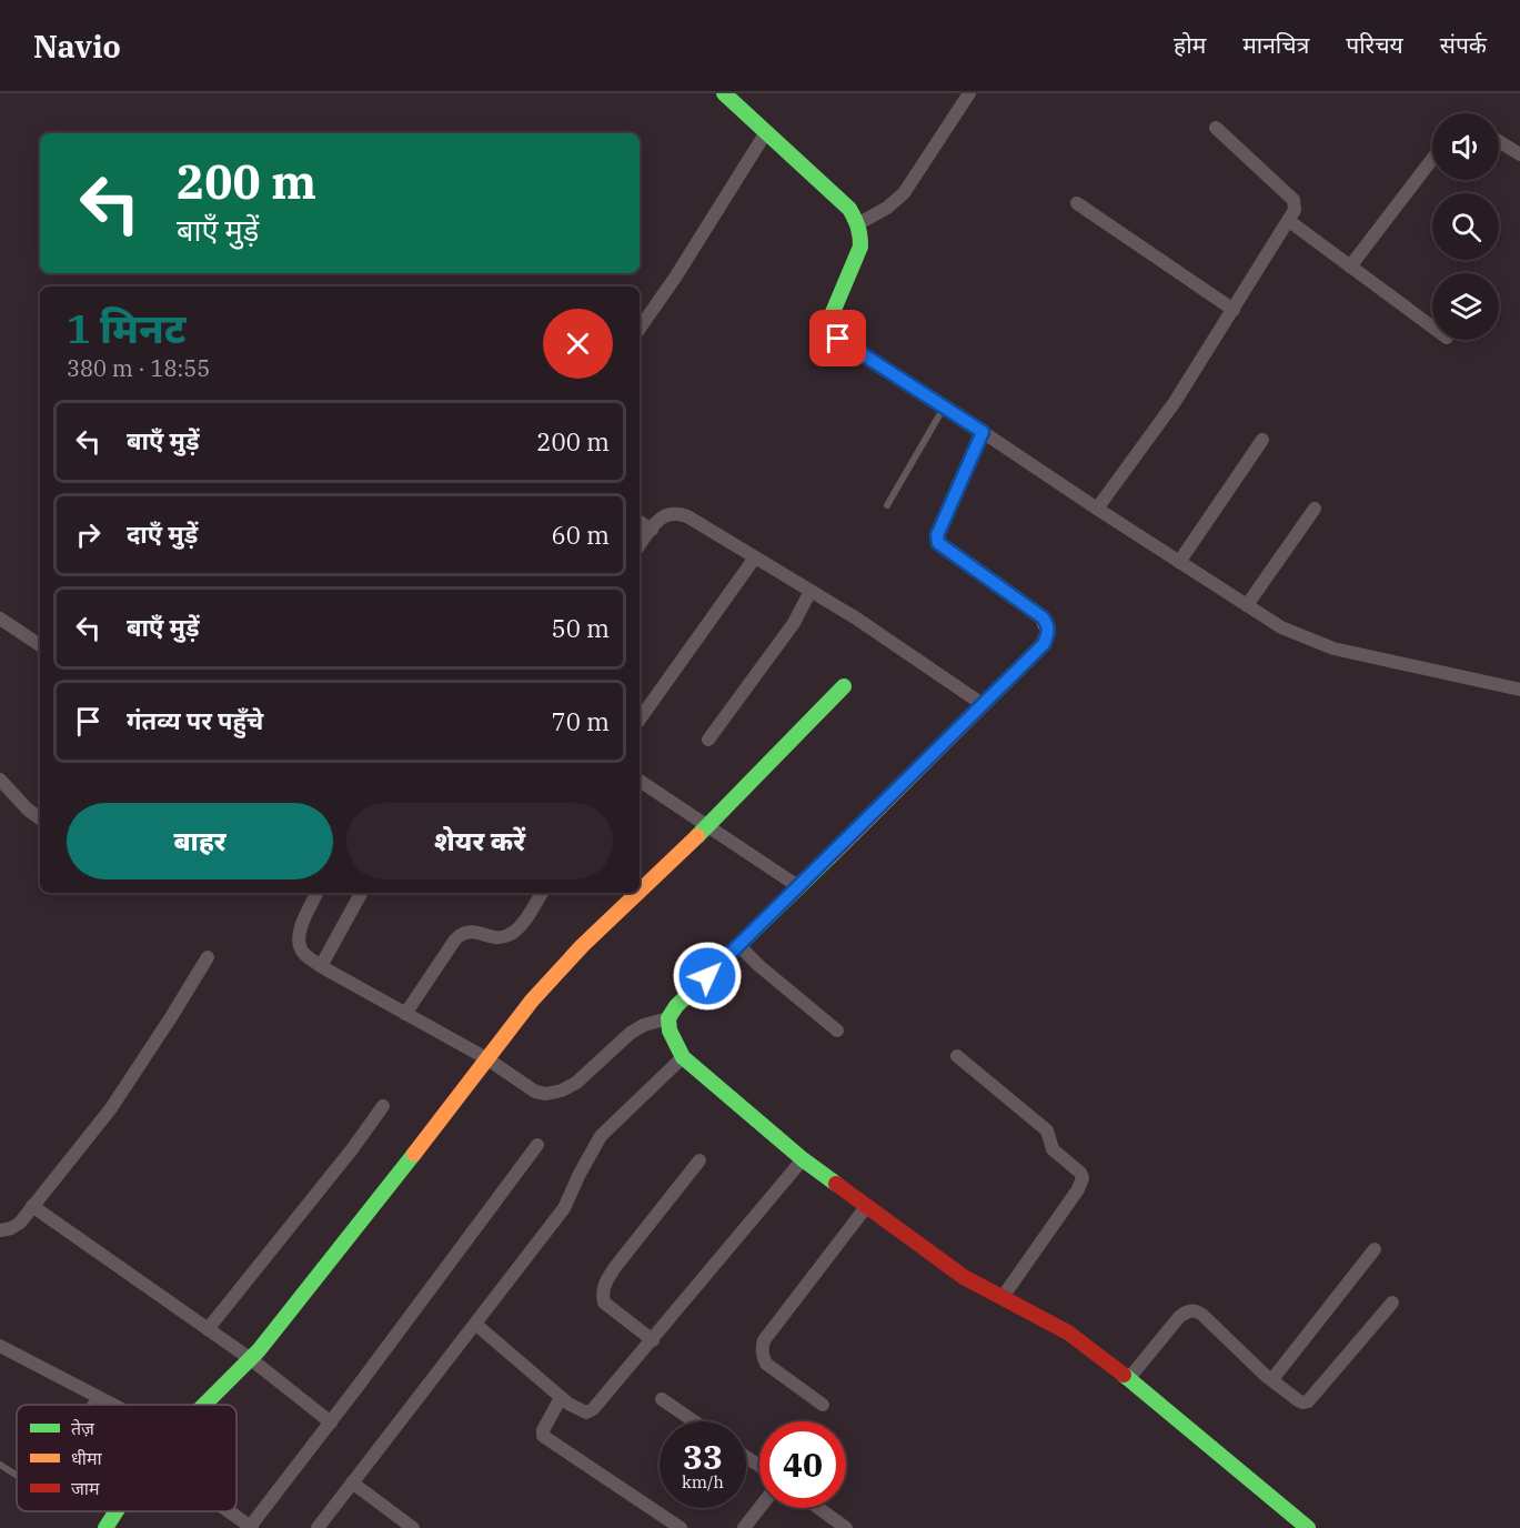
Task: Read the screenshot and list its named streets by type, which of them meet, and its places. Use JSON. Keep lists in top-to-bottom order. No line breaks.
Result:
{"legend":["तेज़","धीमा","जाम"],"page":{"header":"Navio","nav":["होम","मानचित्र","परिचय","संपर्क"],"turn":["200 m","बाएँ मुड़ें"],"heading":["1 मिनट","380 m · 18:55"],"list":[{"name":"बाएँ मुड़ें","value":"200 m"},{"name":"दाएँ मुड़ें","value":"60 m"},{"name":"बाएँ मुड़ें","value":"50 m"},{"name":"गंतव्य पर पहुँचे","value":"70 m"}],"buttons":["बाहर","शेयर करें"],"speed":"33 km/h","limit":"40"}}
